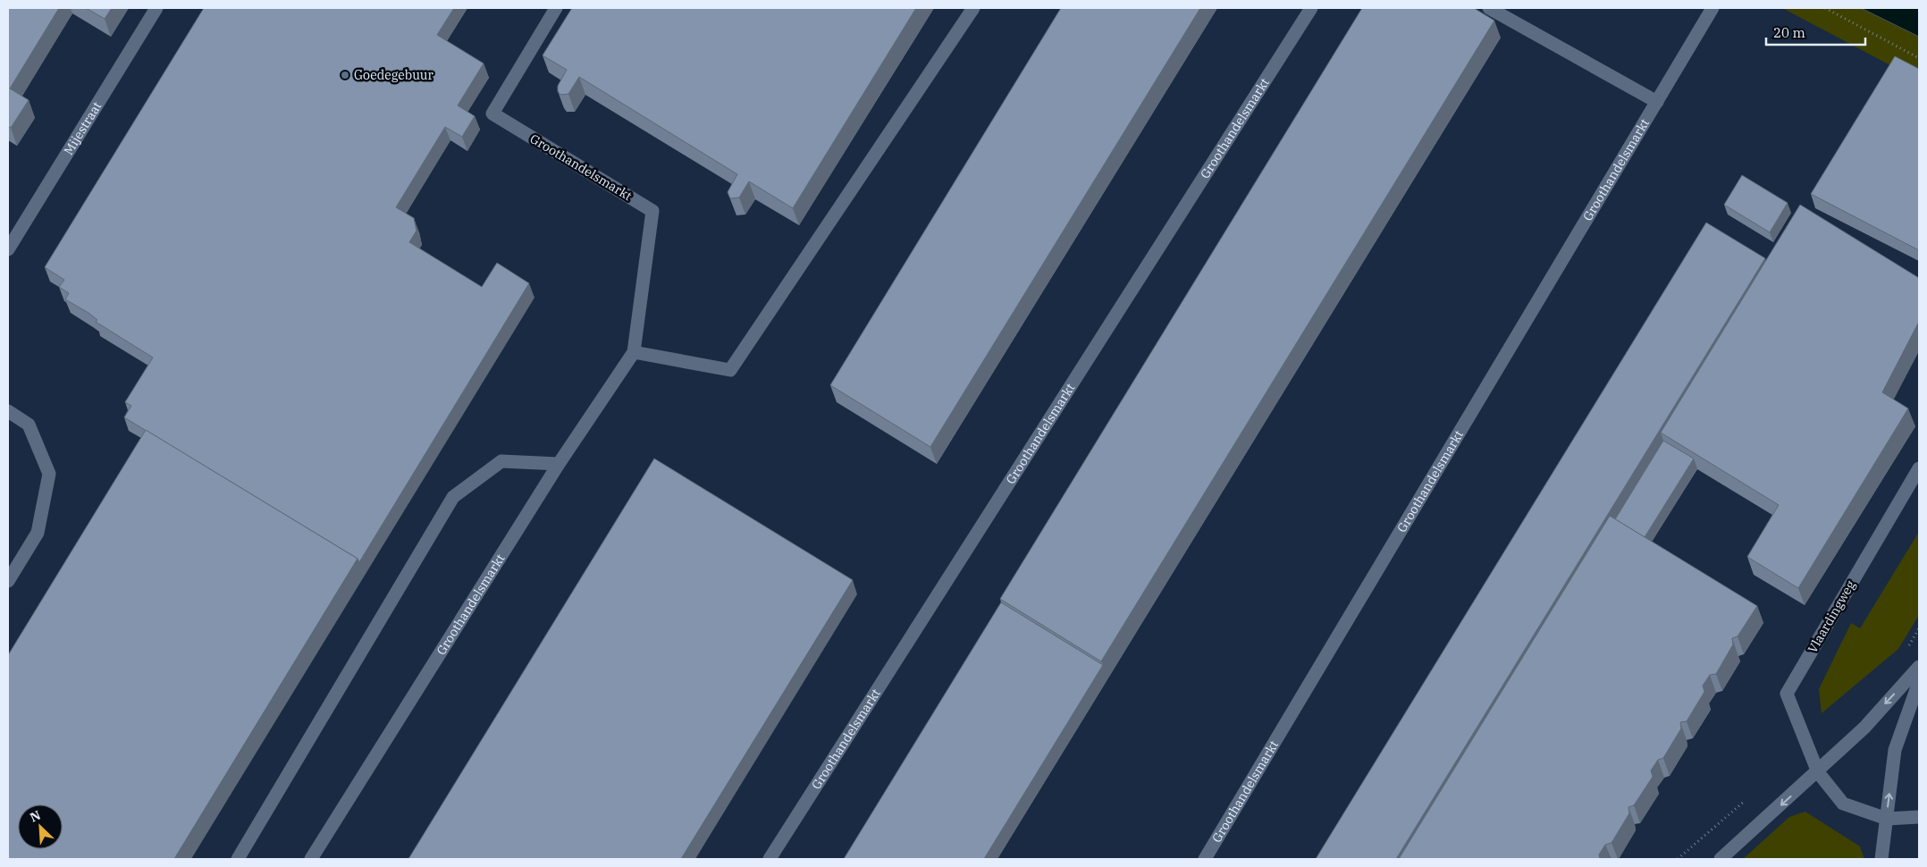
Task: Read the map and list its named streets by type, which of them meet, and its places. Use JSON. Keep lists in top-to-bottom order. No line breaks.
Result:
{"streets":{"street":["Groothandelsmarkt","Mijestraat","Vlaardingweg"]},"places":["Goedegebuur"],"scale_bar":"20 m","north":"top left"}
